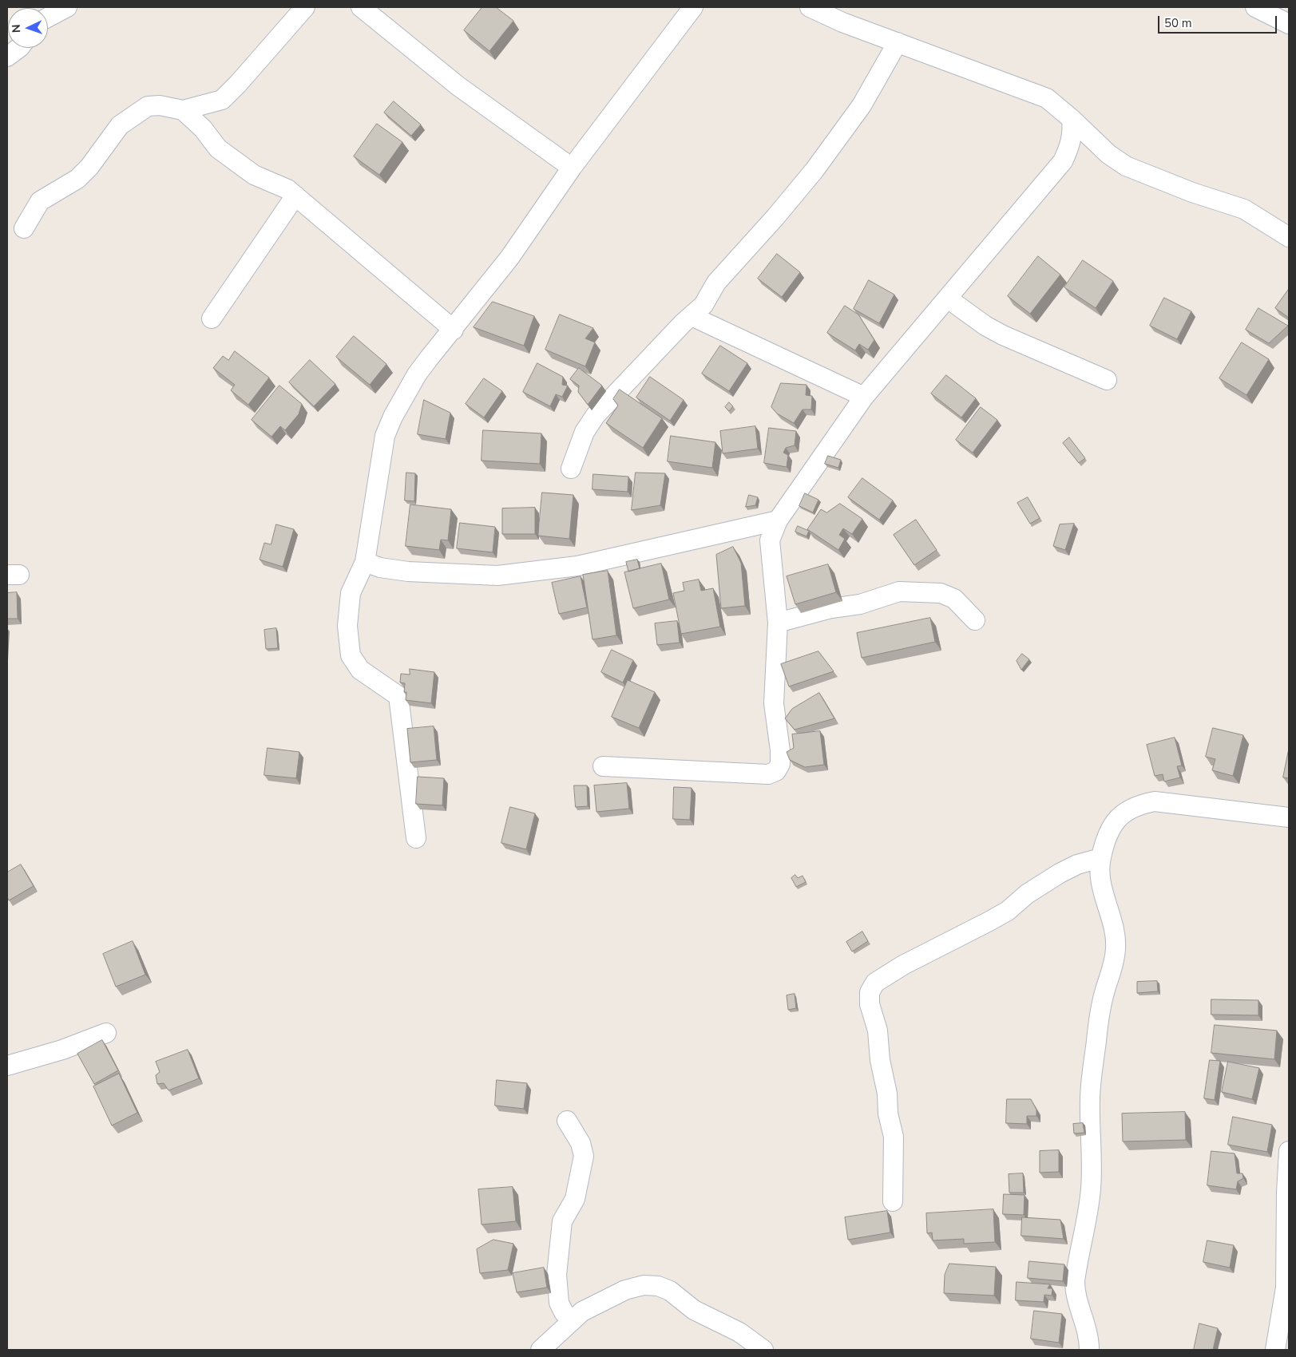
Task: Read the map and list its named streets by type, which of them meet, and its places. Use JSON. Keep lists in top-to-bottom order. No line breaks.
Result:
{"scale_bar":"50 m","north":"left"}
